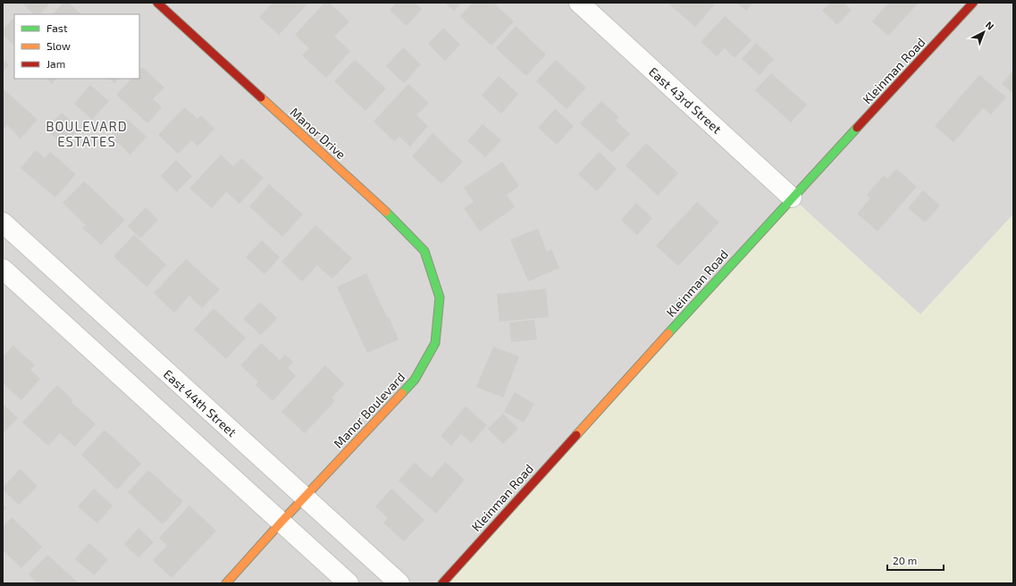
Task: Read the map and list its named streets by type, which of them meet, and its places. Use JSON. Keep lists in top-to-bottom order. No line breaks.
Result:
{"streets":{"street":["Kleinman Road","East 43rd Street","Manor Drive","East 44th Street","Manor Boulevard"]},"crossings":[["Kleinman Road","East 43rd Street"],["Manor Drive","Manor Boulevard"],["East 44th Street","Manor Boulevard"]],"districts":["BOULEVARD ESTATES"],"legend":["Fast","Slow","Jam"],"scale_bar":"20 m","north":"top right"}
